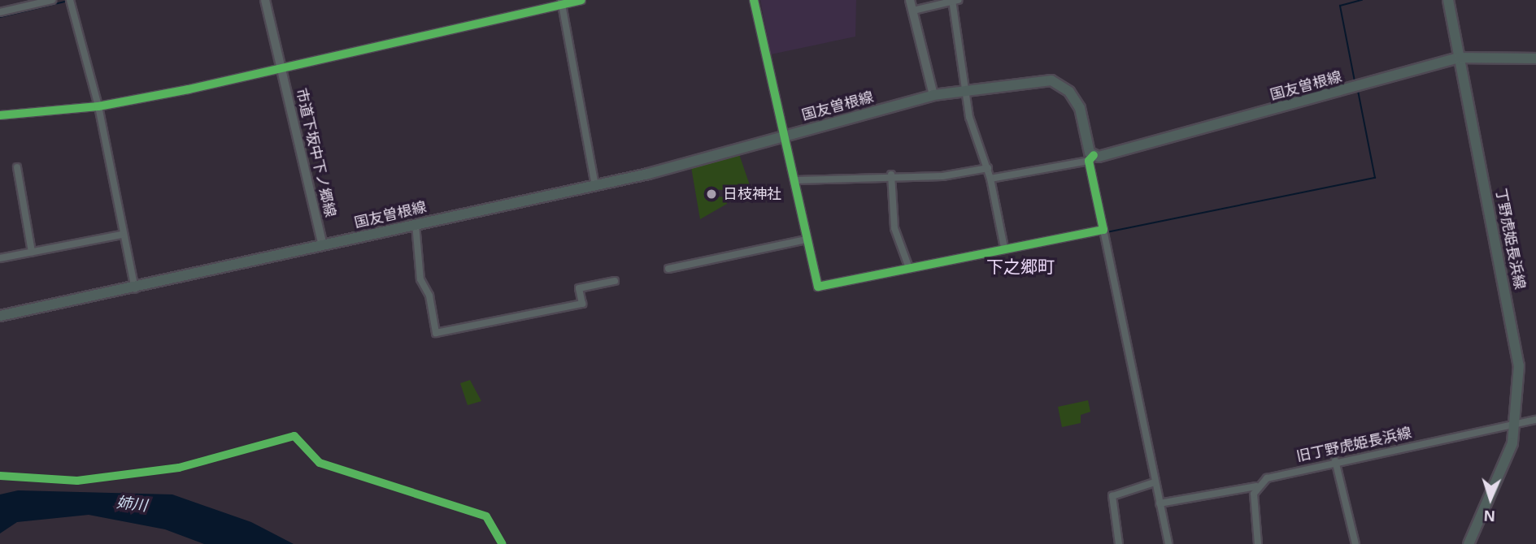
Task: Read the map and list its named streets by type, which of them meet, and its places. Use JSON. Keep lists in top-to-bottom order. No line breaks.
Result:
{"streets":{"main road":["国友曽根線","丁野虎姫長浜線"],"street":["市道下坂中下ノ郷線","旧丁野虎姫長浜線"]},"crossings":[["国友曽根線","市道下坂中下ノ郷線"],["国友曽根線","丁野虎姫長浜線"],["丁野虎姫長浜線","旧丁野虎姫長浜線"]],"districts":["下之郷町"],"water":["姉川"],"places":["日枝神社"],"north":"bottom"}
